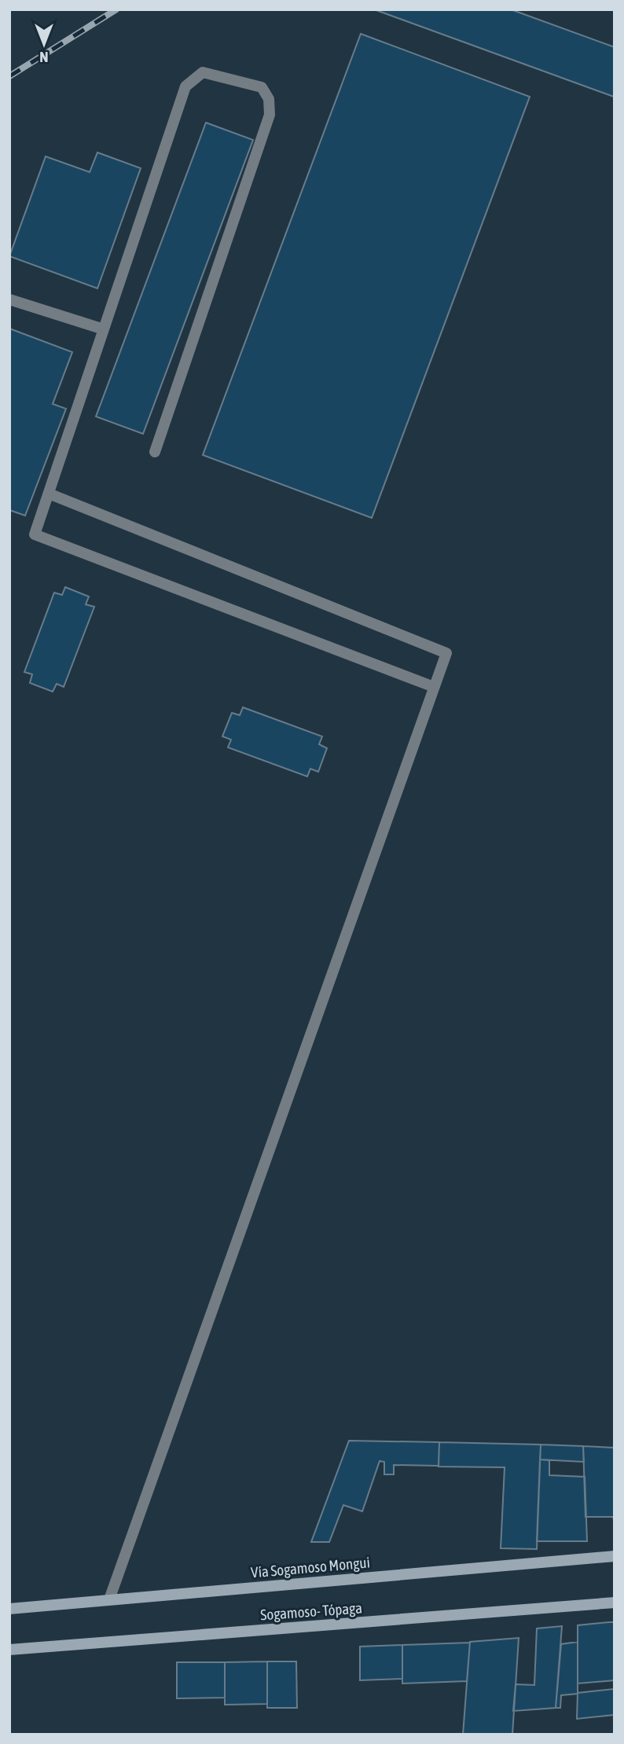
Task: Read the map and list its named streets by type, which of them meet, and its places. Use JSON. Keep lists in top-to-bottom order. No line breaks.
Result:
{"streets":{"main road":["Vía Sogamoso Mongui","Sogamoso- Tópaga"]},"north":"bottom"}
